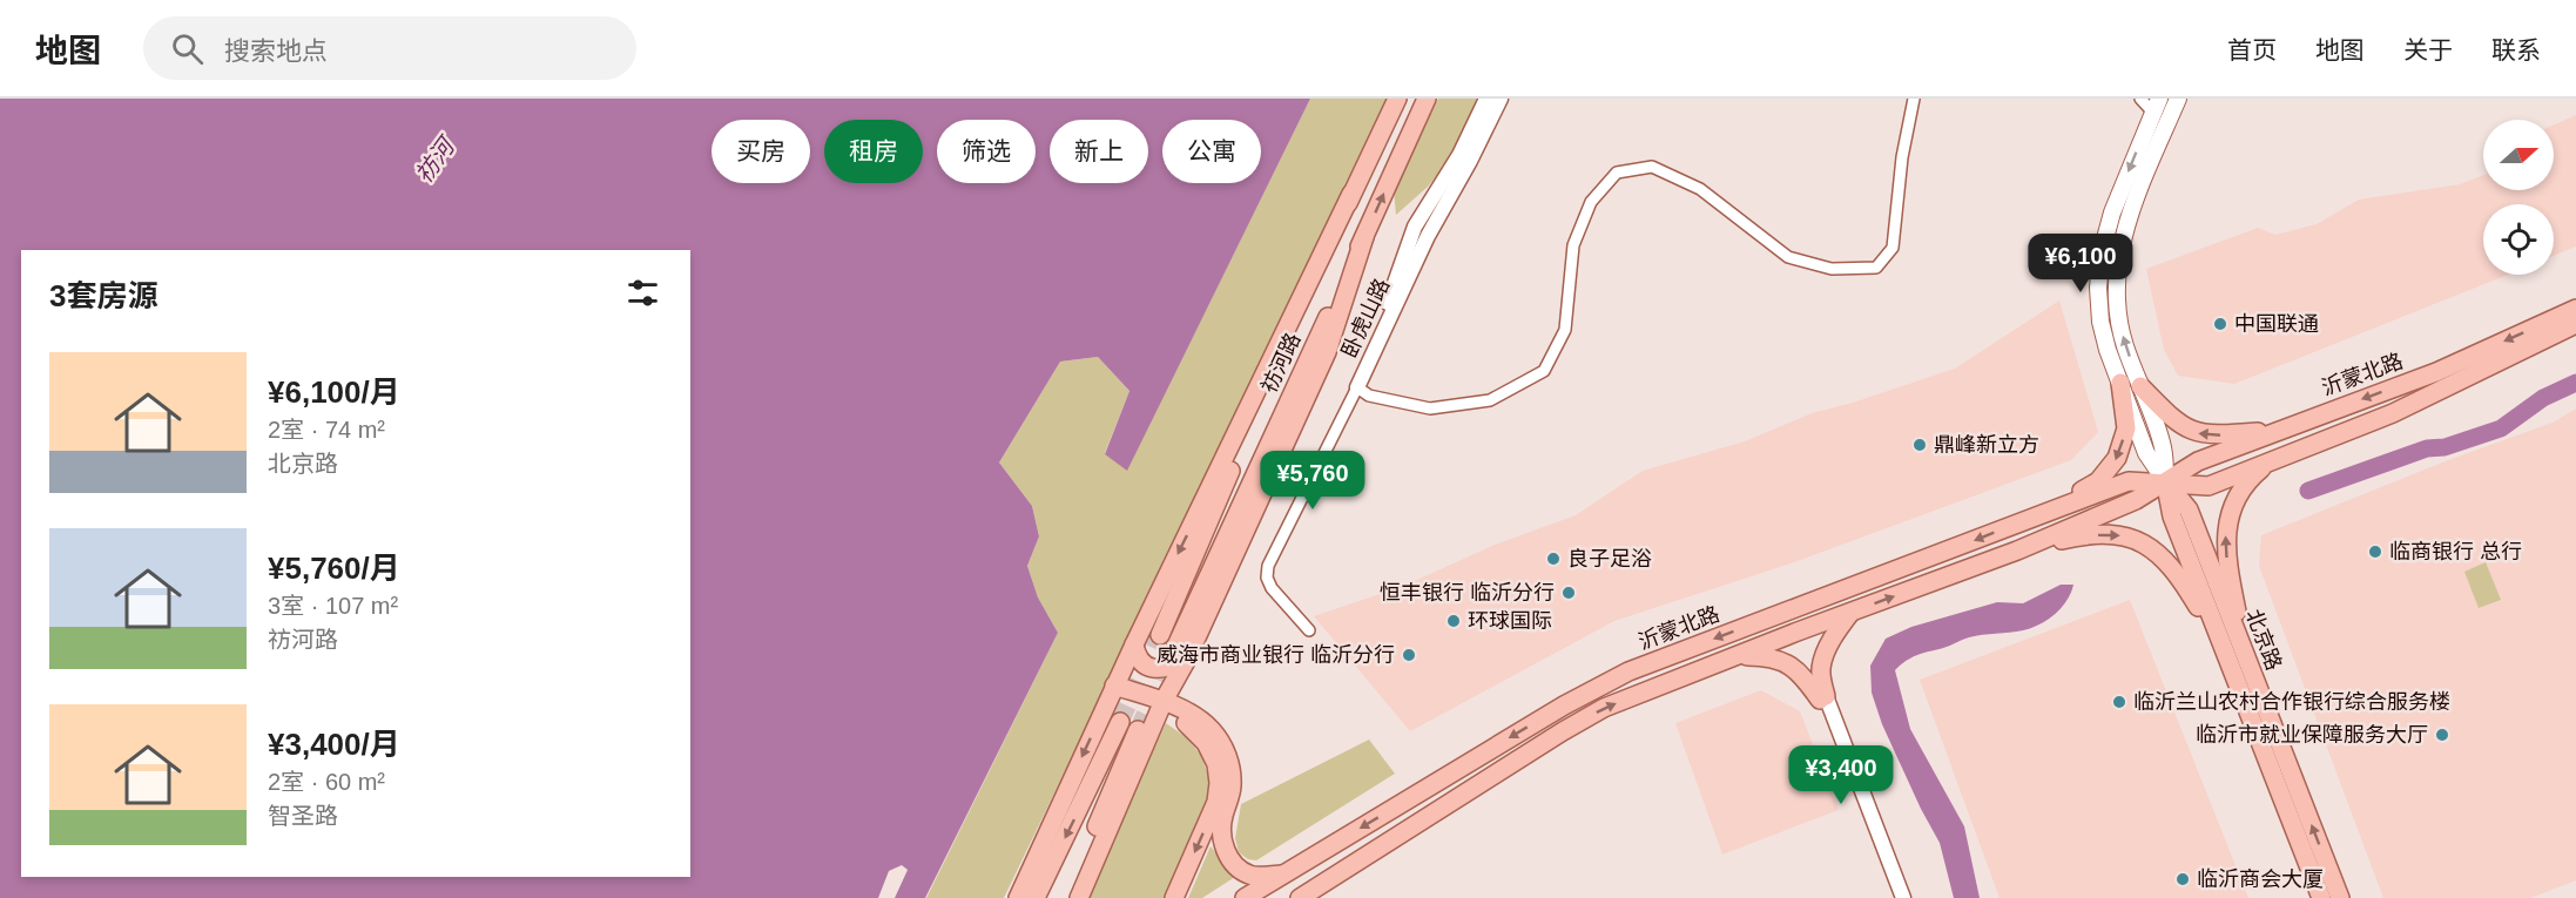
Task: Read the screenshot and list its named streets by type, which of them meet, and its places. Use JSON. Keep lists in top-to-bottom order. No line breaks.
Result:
{"streets":{"main road":["祊河路","沂蒙北路","北京路"],"street":["卧虎山路"]},"crossings":[["沂蒙北路","北京路"]],"water":["祊河"],"places":["中国联通","鼎峰新立方","临商银行 总行","良子足浴","恒丰银行 临沂分行","环球国际","威海市商业银行 临沂分行","临沂兰山农村合作银行综合服务楼","临沂市就业保障服务大厅","临沂商会大厦"],"north":"right","page":{"header":"地图","search":"搜索地点","nav":["首页","地图","关于","联系"],"chip":["买房","租房","筛选","新上","公寓"],"price":["¥6,100","¥5,760","¥3,400"],"heading":"3套房源","list":[{"name":"¥6,100/月","note":"2室 · 74 m² · 北京路"},{"name":"¥5,760/月","note":"3室 · 107 m² · 祊河路"},{"name":"¥3,400/月","note":"2室 · 60 m² · 智圣路"}]}}
